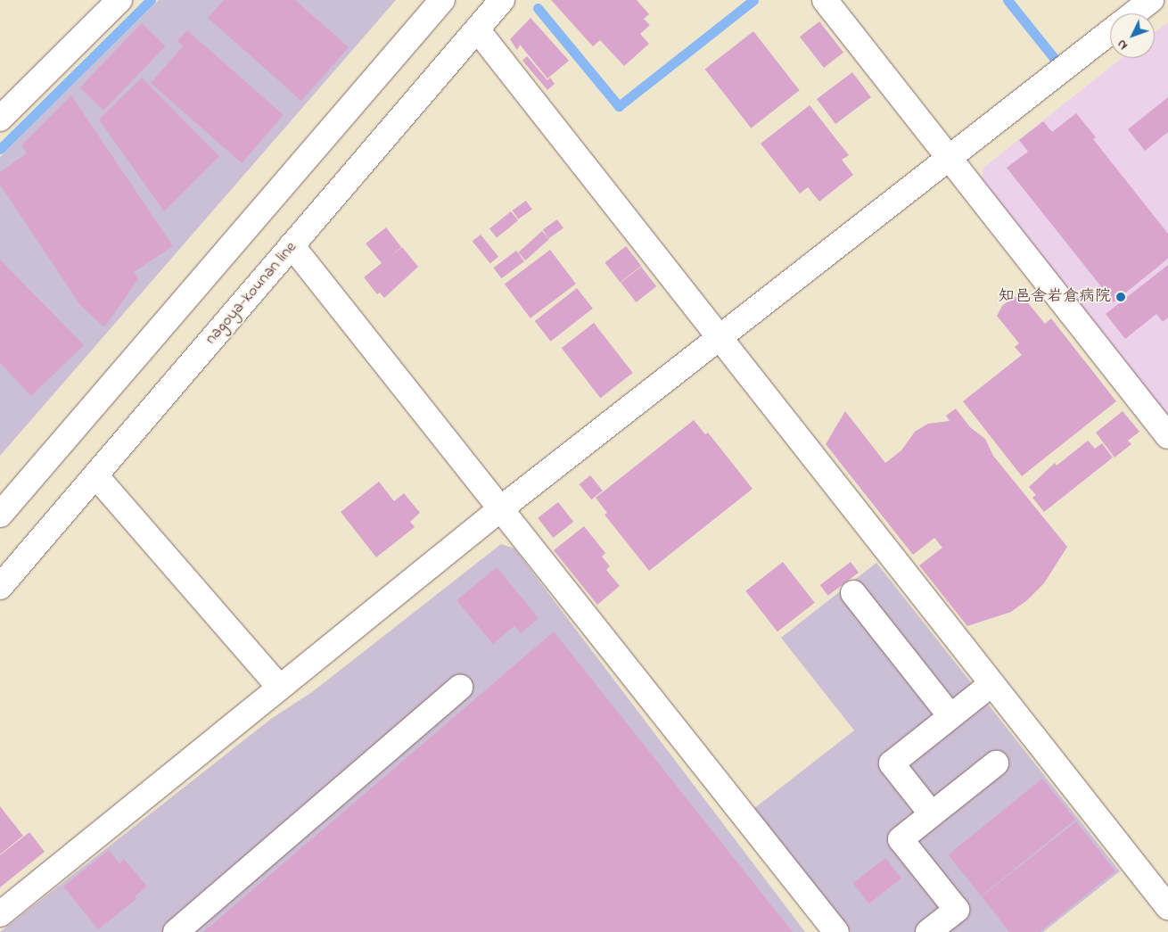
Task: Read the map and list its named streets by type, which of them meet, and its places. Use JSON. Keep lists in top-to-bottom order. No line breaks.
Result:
{"streets":{"street":["nagoya-kounan line"]},"places":["知邑舎岩倉病院"],"north":"bottom left"}
